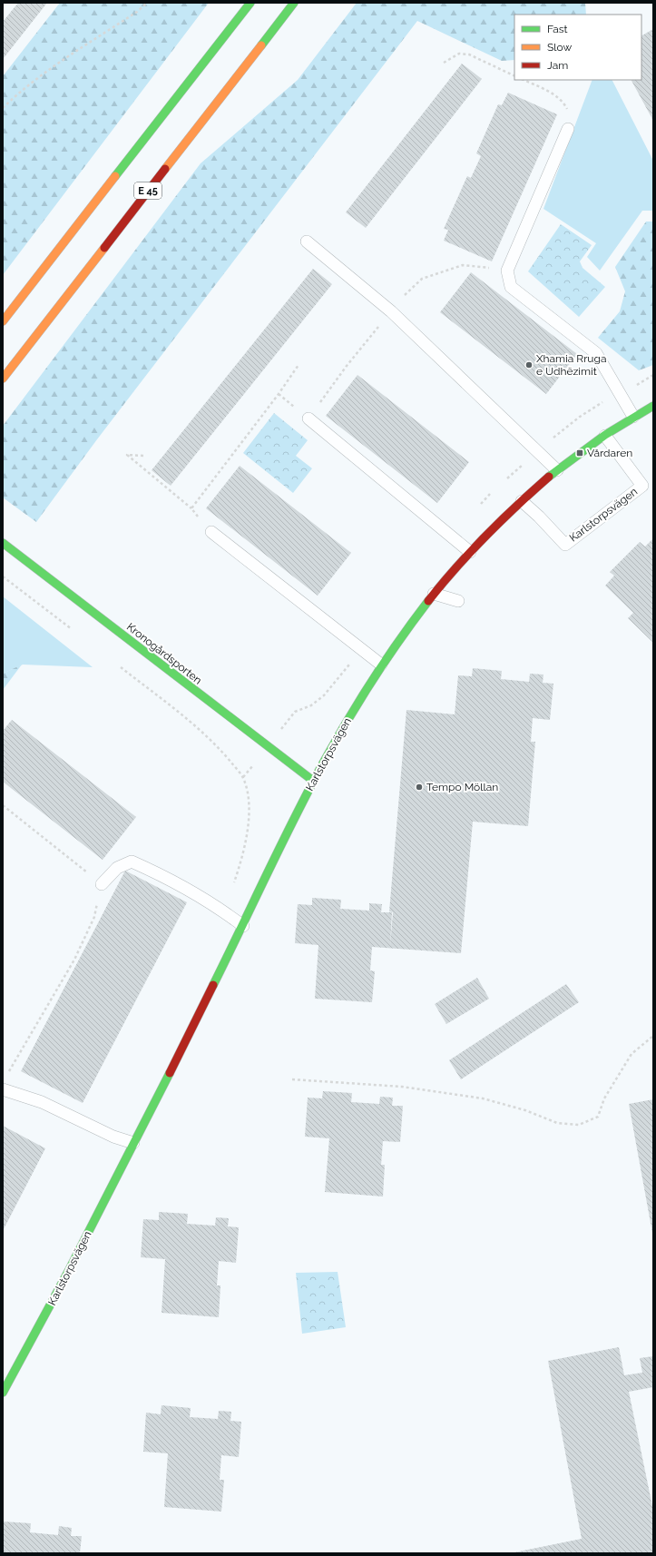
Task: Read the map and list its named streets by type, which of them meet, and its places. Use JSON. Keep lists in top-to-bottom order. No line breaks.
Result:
{"streets":{"main road":["E 45","Karlstorpsvägen","Kronogårdsporten"]},"crossings":[["Karlstorpsvägen","Kronogårdsporten"]],"places":{"other":["Xhamia Rruga e Udhëzimit","Tempo Möllan"],"transit":["Vårdaren"]},"legend":["Fast","Slow","Jam"]}
